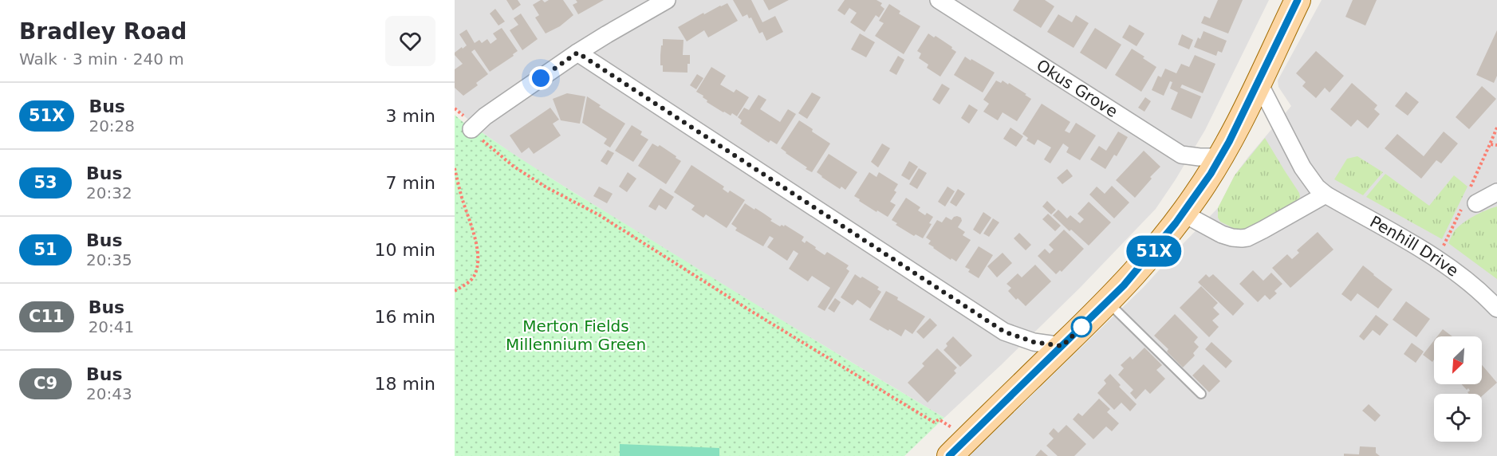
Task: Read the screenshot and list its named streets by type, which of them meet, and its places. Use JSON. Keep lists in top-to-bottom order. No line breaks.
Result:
{"streets":{"street":["Okus Grove","Penhill Drive"]},"parks":["Merton Fields Millennium Green"],"lines":["bus line 51X"],"north":"bottom left","page":{"heading":["Bradley Road","Walk · 3 min · 240 m"],"on_map":"51X","list":[{"mark":"51X","name":"Bus","note":"20:28","value":"3 min"},{"mark":"53","name":"Bus","note":"20:32","value":"7 min"},{"mark":"51","name":"Bus","note":"20:35","value":"10 min"},{"mark":"C11","name":"Bus","note":"20:41","value":"16 min"},{"mark":"C9","name":"Bus","note":"20:43","value":"18 min"}]}}
